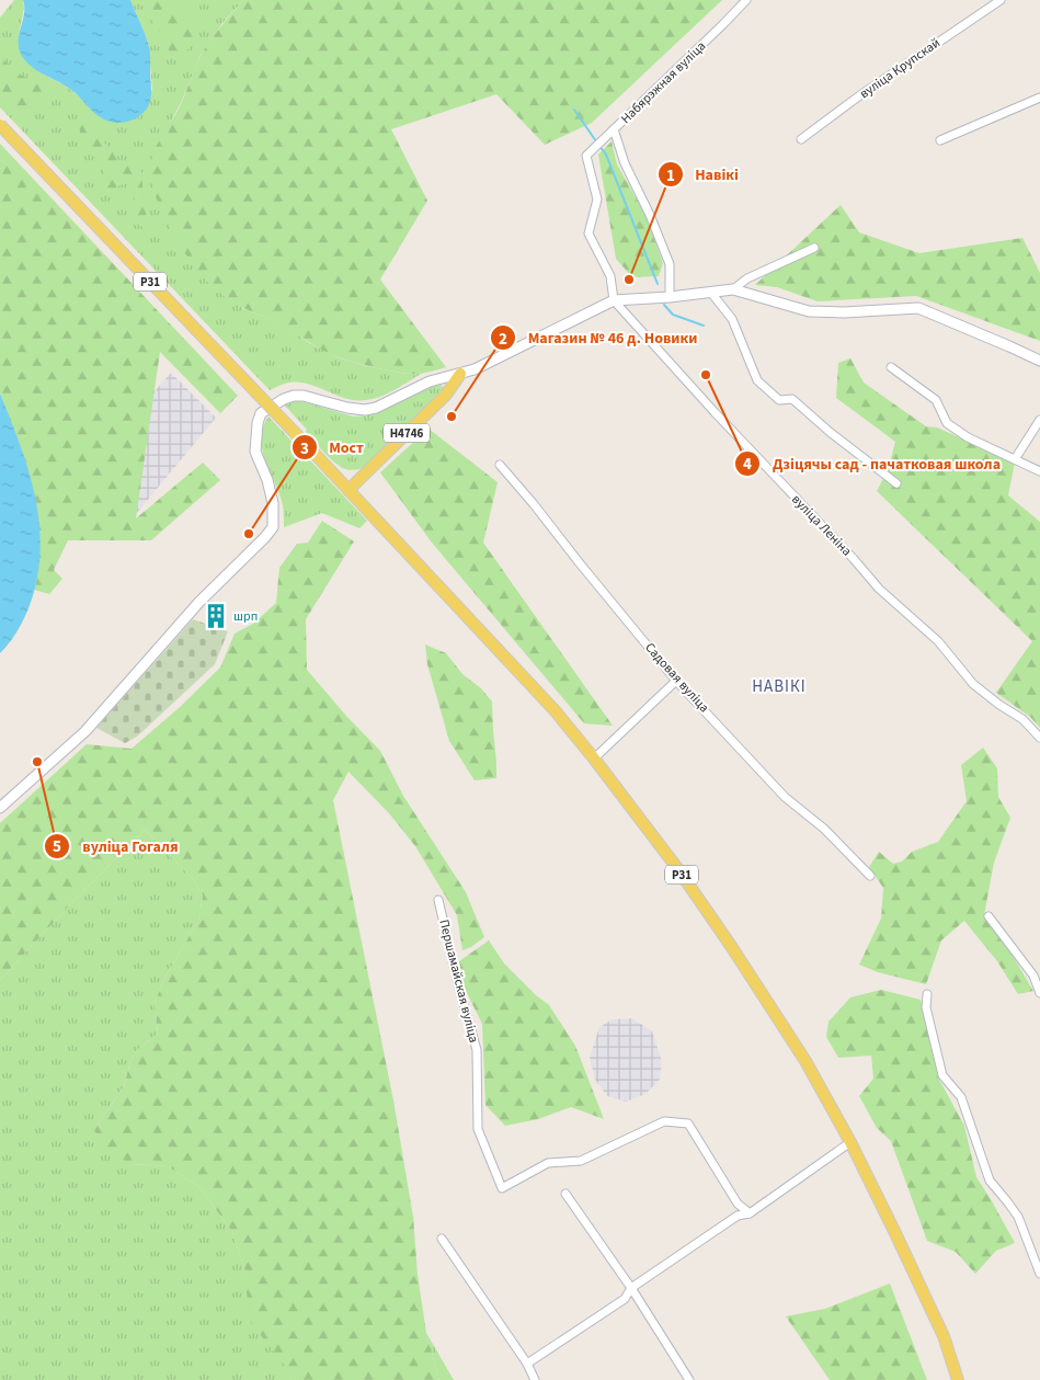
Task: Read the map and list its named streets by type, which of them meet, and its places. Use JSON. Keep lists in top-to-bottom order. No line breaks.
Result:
{"streets":{"main road":["Р31","Н4746"],"street":["вуліца Крупскай","Набярэжная вуліца","вуліца Леніна","Садовая вуліца","Першамайская вуліца"]},"crossings":[["Р31","Н4746"]],"districts":["НАВІКІ"],"places":{"other":["Навікі","Дзіцячы сад - пачатковая школа","Магазин № 46 д. Новики","Мост","вуліца Гогаля"],"building":["шрп"]}}
